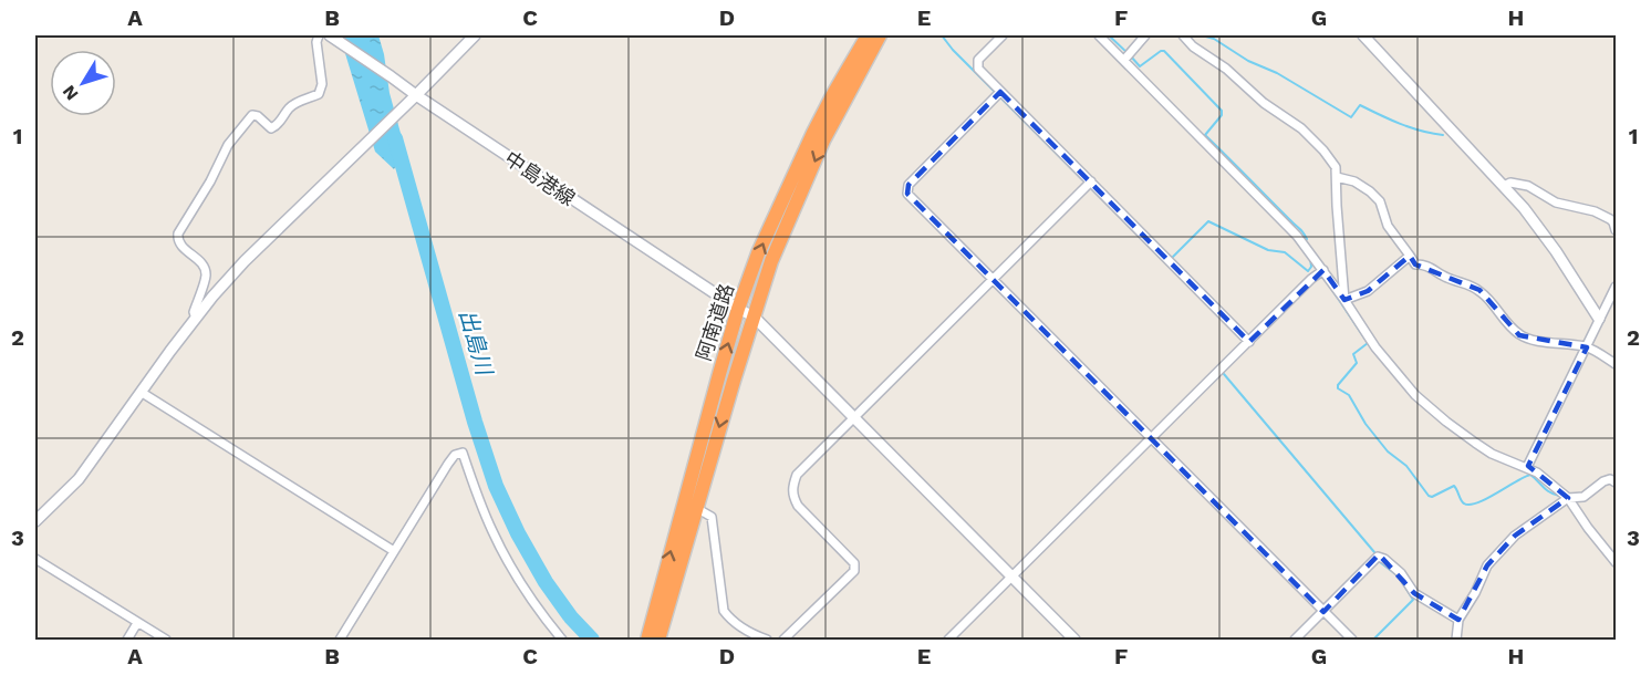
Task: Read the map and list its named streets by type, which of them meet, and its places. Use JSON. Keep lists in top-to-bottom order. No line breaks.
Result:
{"streets":{"highway":["阿南道路"],"street":["中島港線"]},"crossings":[["中島港線","阿南道路"]],"water":["出島川"],"north":"bottom left","grid":{"columns":["A","B","C","D","E","F","G","H"],"rows":["1","2","3"]}}
